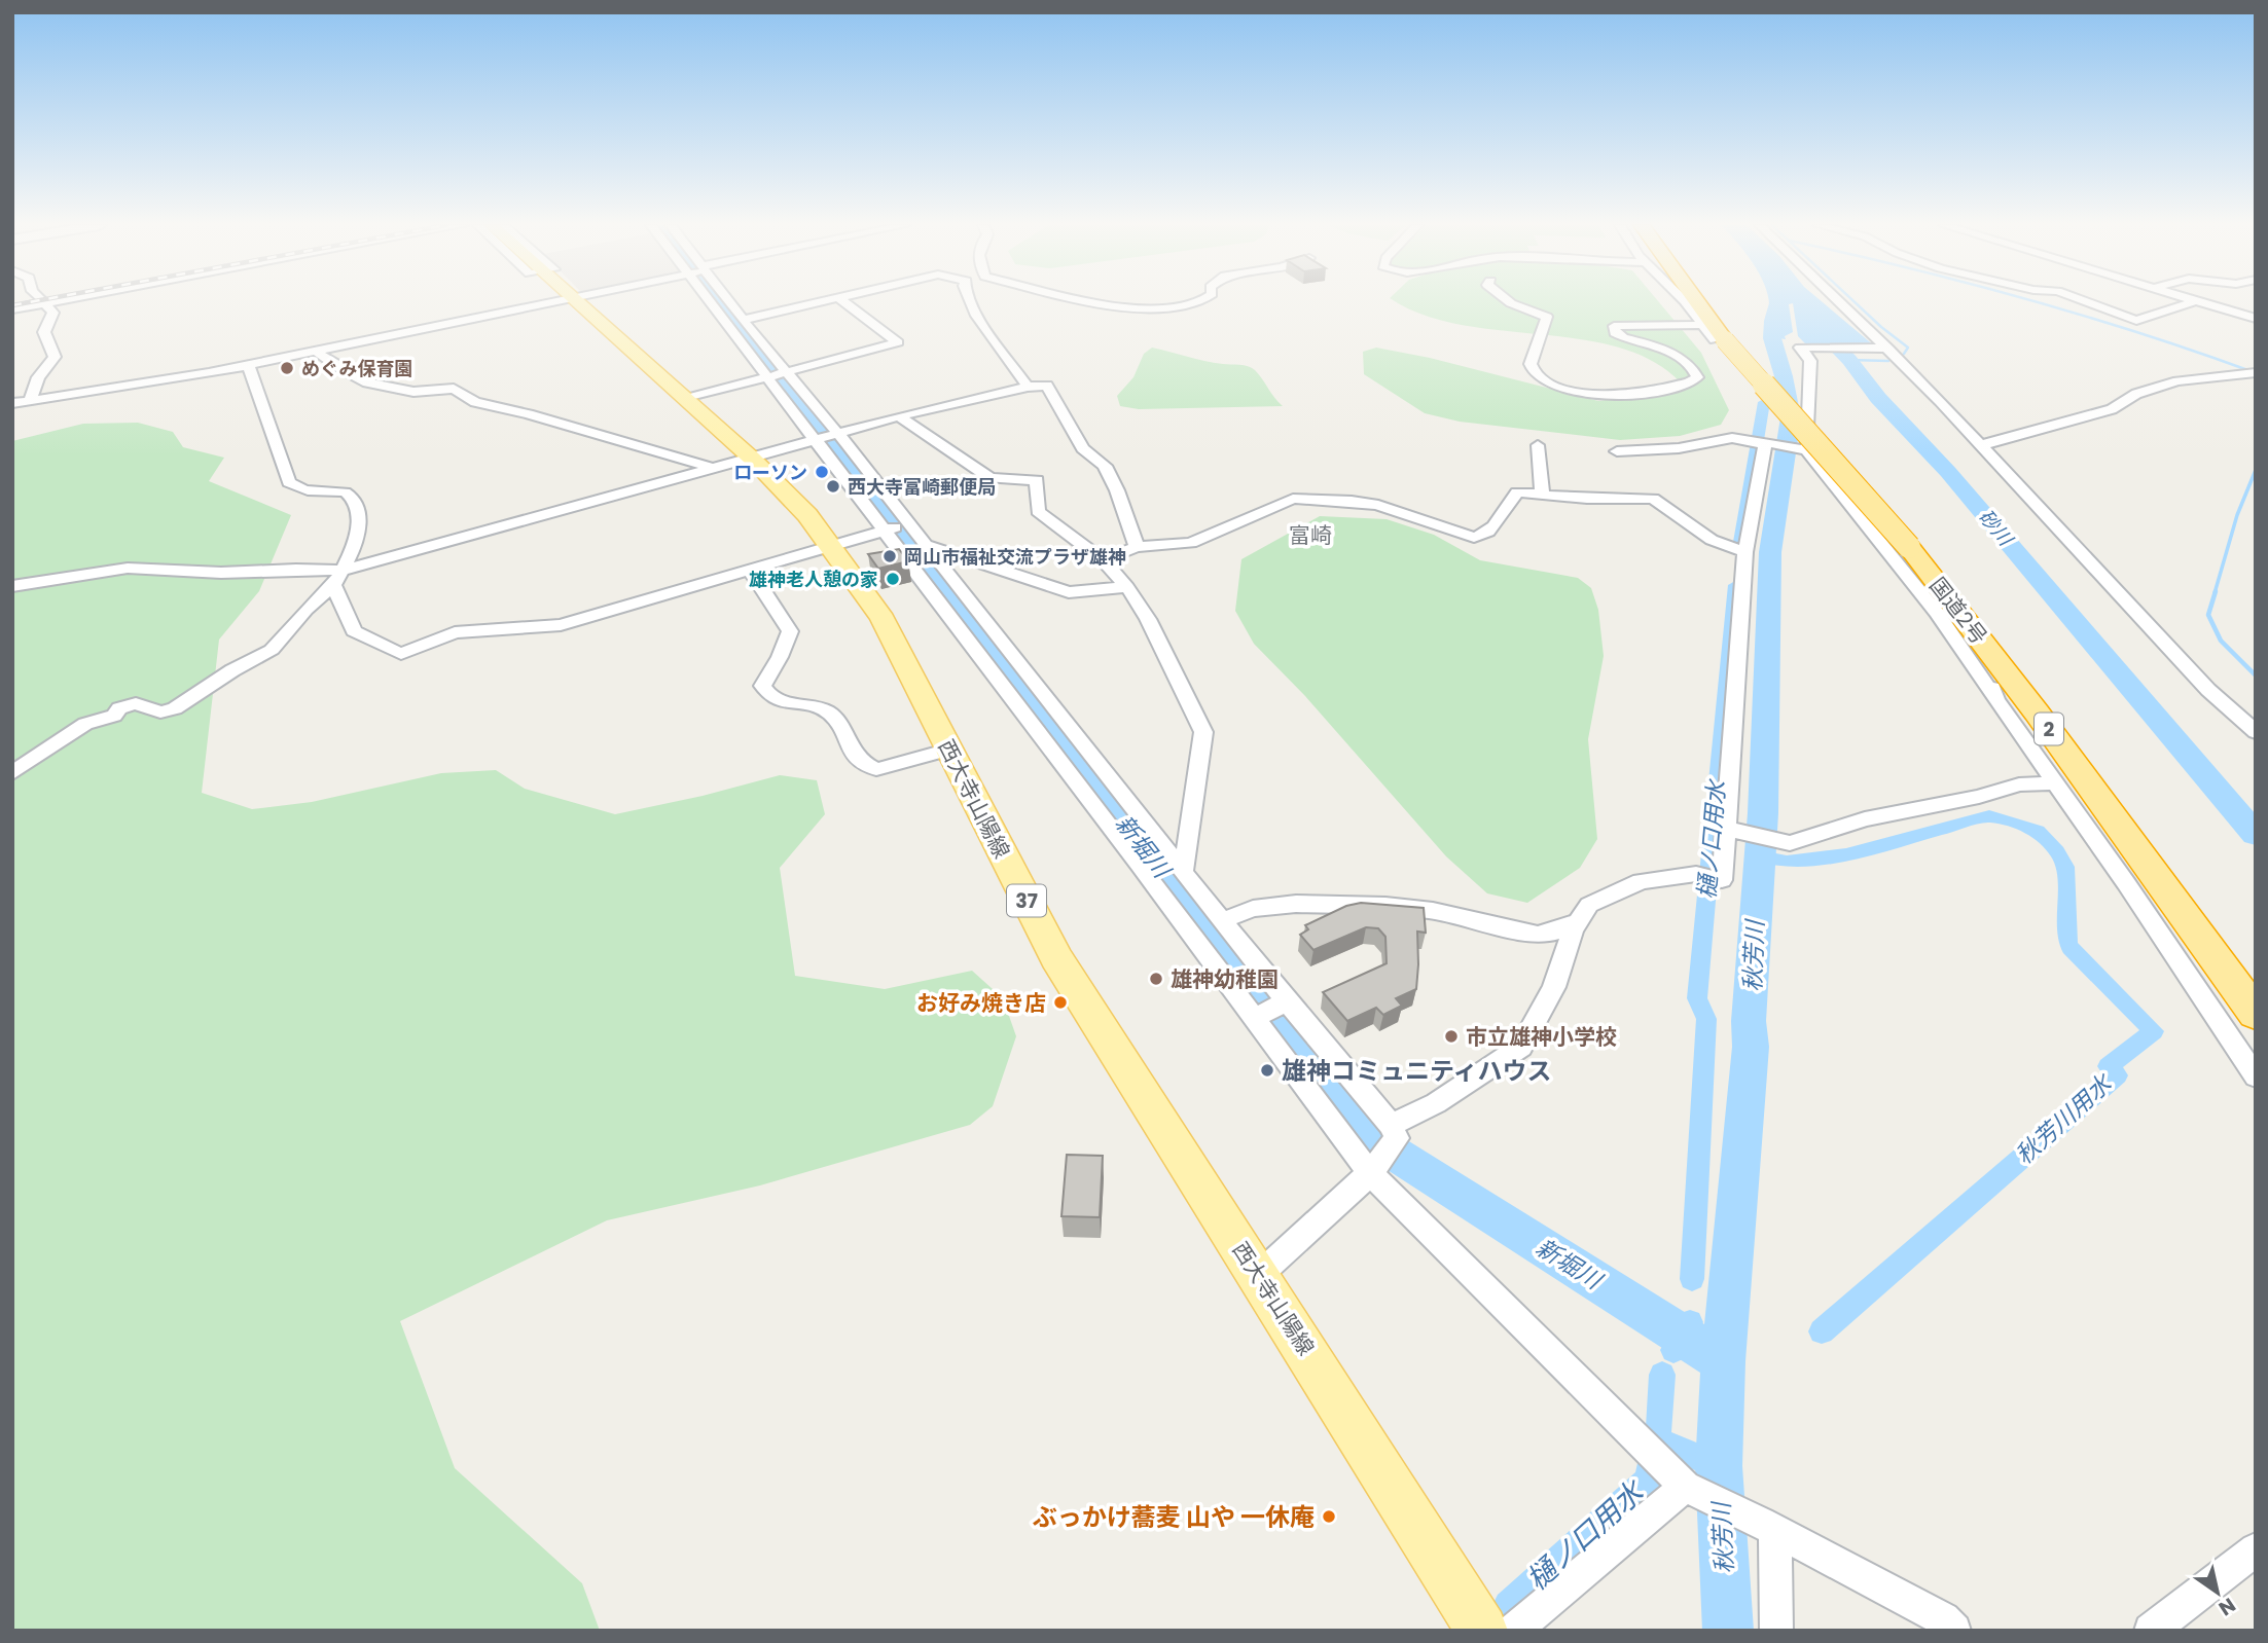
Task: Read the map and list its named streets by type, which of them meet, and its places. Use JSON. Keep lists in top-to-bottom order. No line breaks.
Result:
{"streets":{"highway":["国道2号","2"],"main road":["西大寺山陽線","37"]},"districts":["富崎"],"water":["砂川","樋ノ口用水","新堀川","秋芳川","秋芳川用水"],"places":["めぐみ保育園","ローソン","西大寺富崎郵便局","岡山市福祉交流プラザ雄神","雄神老人憩の家","雄神幼稚園","お好み焼き店","市立雄神小学校","雄神コミュニティハウス","ぶっかけ蕎麦 山や 一休庵"],"north":"bottom right"}
